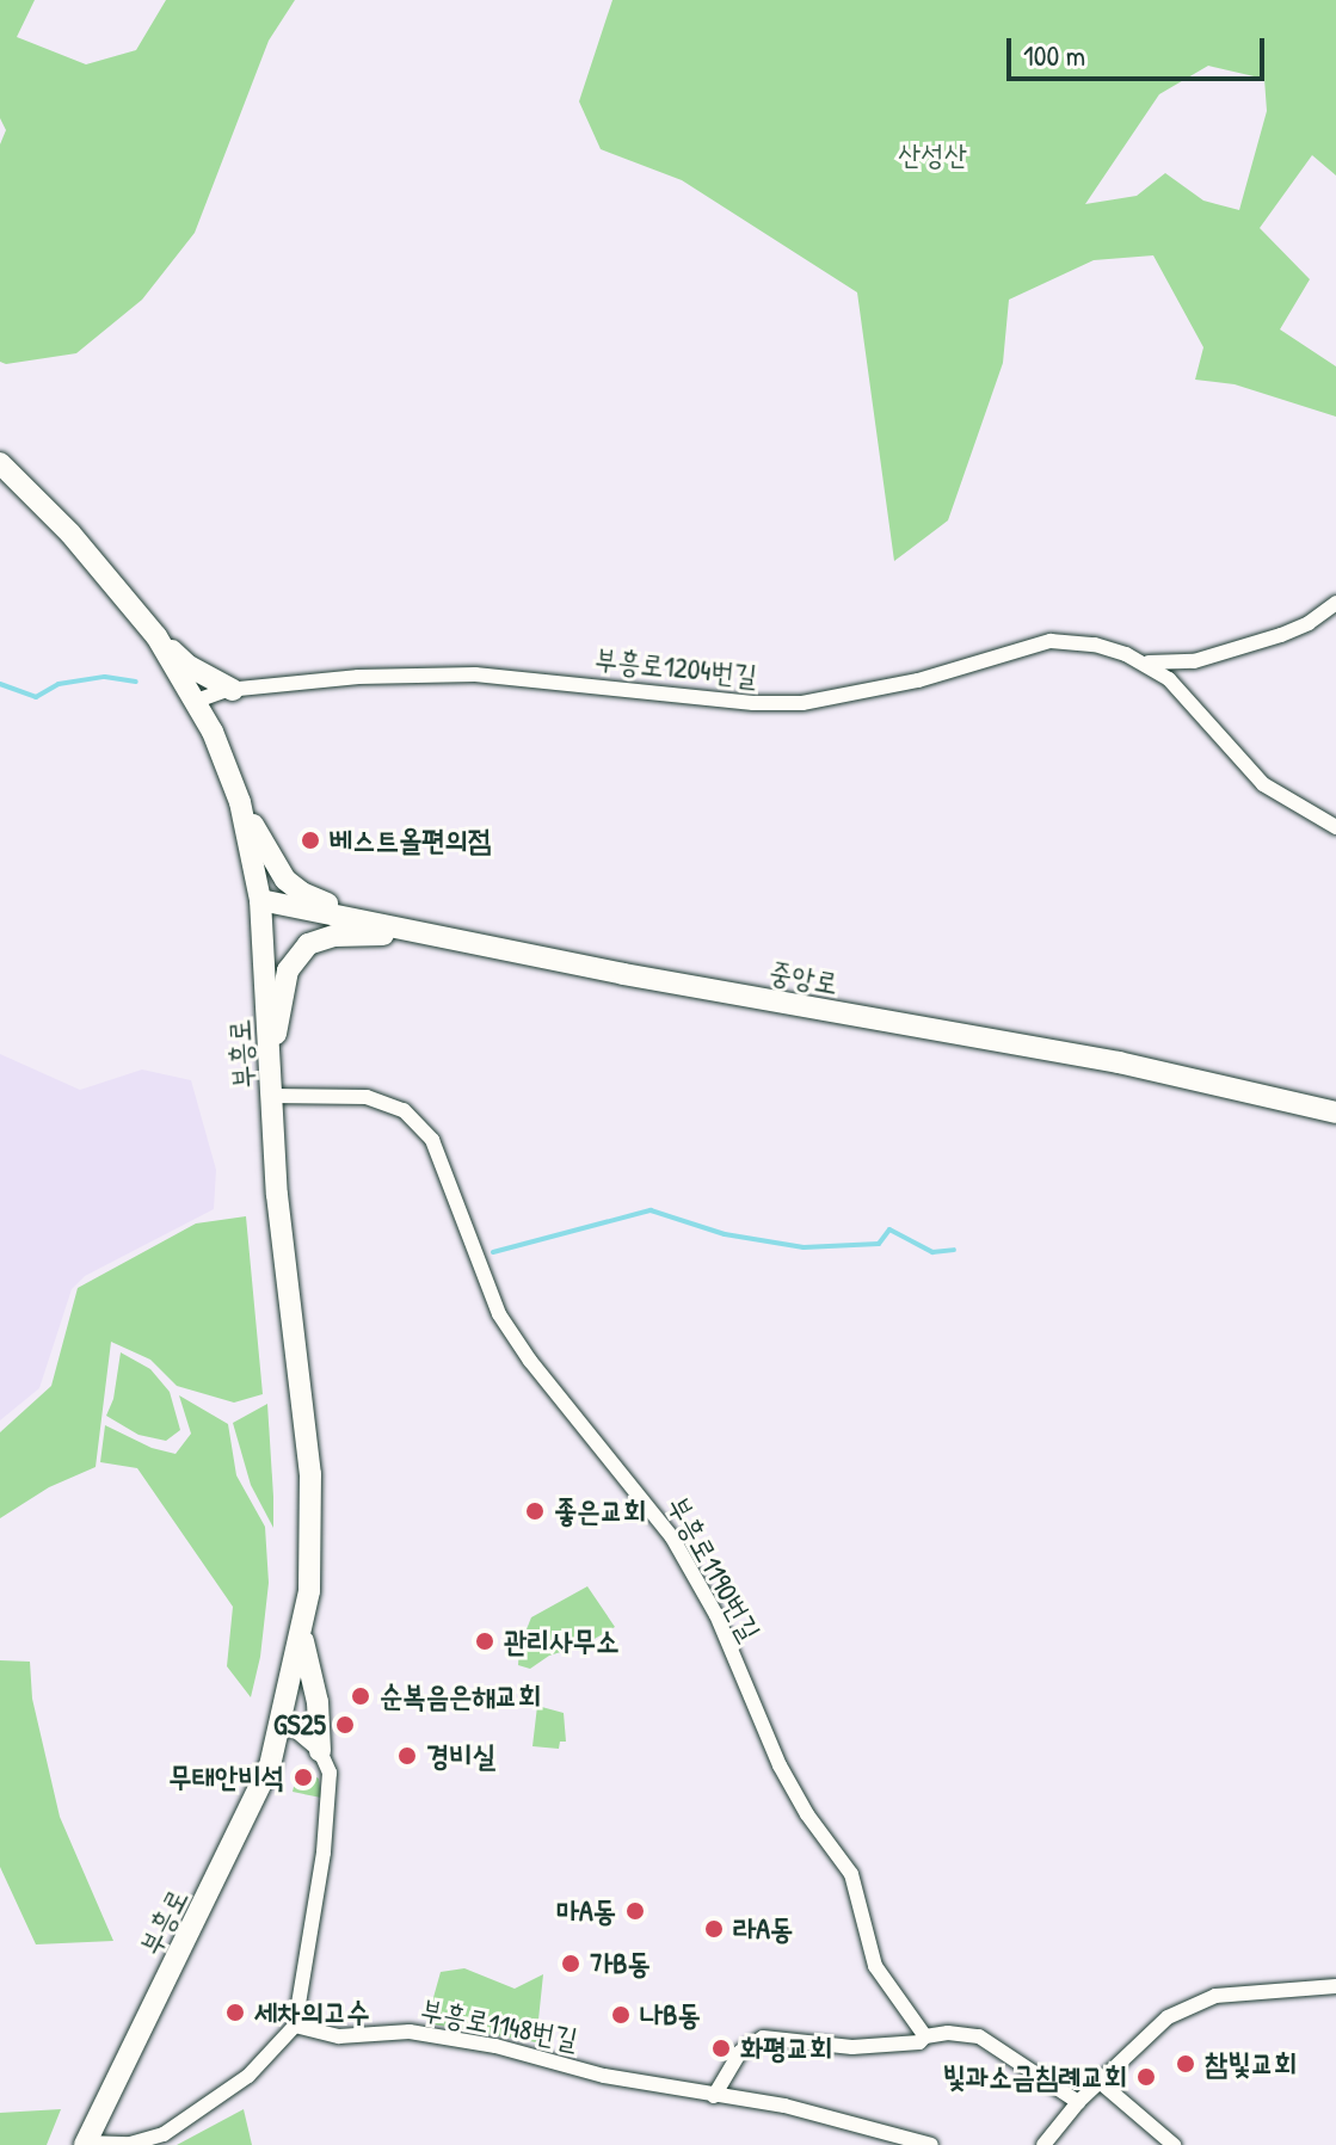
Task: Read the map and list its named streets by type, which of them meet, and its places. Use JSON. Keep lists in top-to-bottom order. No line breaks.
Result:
{"streets":{"main road":["중앙로","부흥로"],"street":["부흥로1204번길","부흥로1190번길","부흥로1148번길"]},"crossings":[["부흥로1204번길","부흥로"],["중앙로","부흥로"],["부흥로","부흥로1190번길"]],"parks":["산성산"],"places":["베스트올편의점","좋은교회","관리사무소","순복음은해교회","GS25","경비실","무태안비석","마A동","라A동","가B동","세차의고수","나B동","화평교회","참빛교회","빛과소금침례교회"],"scale_bar":"100 m"}
